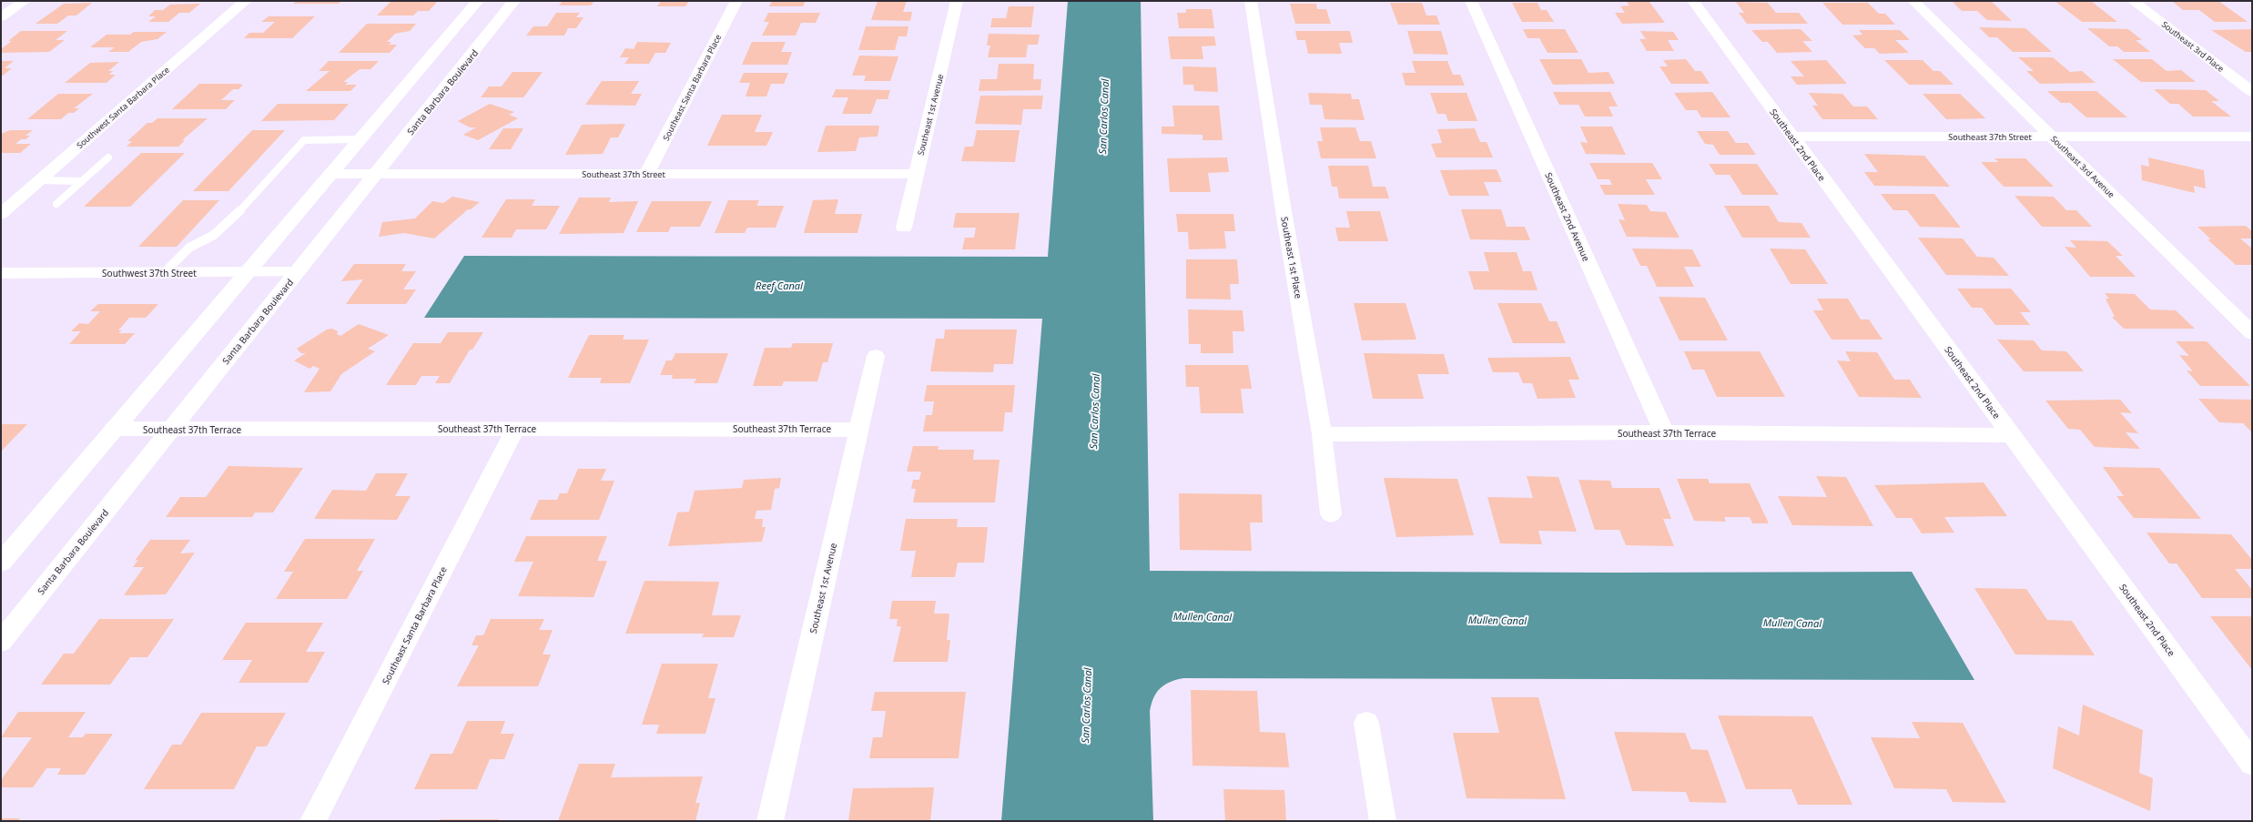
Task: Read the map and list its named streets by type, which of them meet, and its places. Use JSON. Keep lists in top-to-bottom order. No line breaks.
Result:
{"streets":{"street":["Southeast 3rd Place","Southeast Santa Barbara Place","Santa Barbara Boulevard","Southwest Santa Barbara Place","Southeast 1st Avenue","Southeast 37th Street","Southeast 2nd Place","Southeast 3rd Avenue","Southeast 2nd Avenue","Southeast 1st Place","Southwest 37th Street","Southeast 37th Terrace"]},"crossings":[["Southeast Santa Barbara Place","Southeast 37th Street"],["Southeast Santa Barbara Place","Southeast 37th Terrace"],["Santa Barbara Boulevard","Southeast 37th Street"],["Santa Barbara Boulevard","Southwest 37th Street"],["Santa Barbara Boulevard","Southeast 37th Terrace"],["Southeast 1st Avenue","Southeast 37th Street"],["Southeast 1st Avenue","Southeast 37th Terrace"],["Southeast 37th Street","Southeast 2nd Place"],["Southeast 37th Street","Southeast 3rd Avenue"],["Southeast 2nd Place","Southeast 37th Terrace"],["Southeast 2nd Avenue","Southeast 37th Terrace"],["Southeast 1st Place","Southeast 37th Terrace"]],"water":["San Carlos Canal","Reef Canal","Mullen Canal"]}
